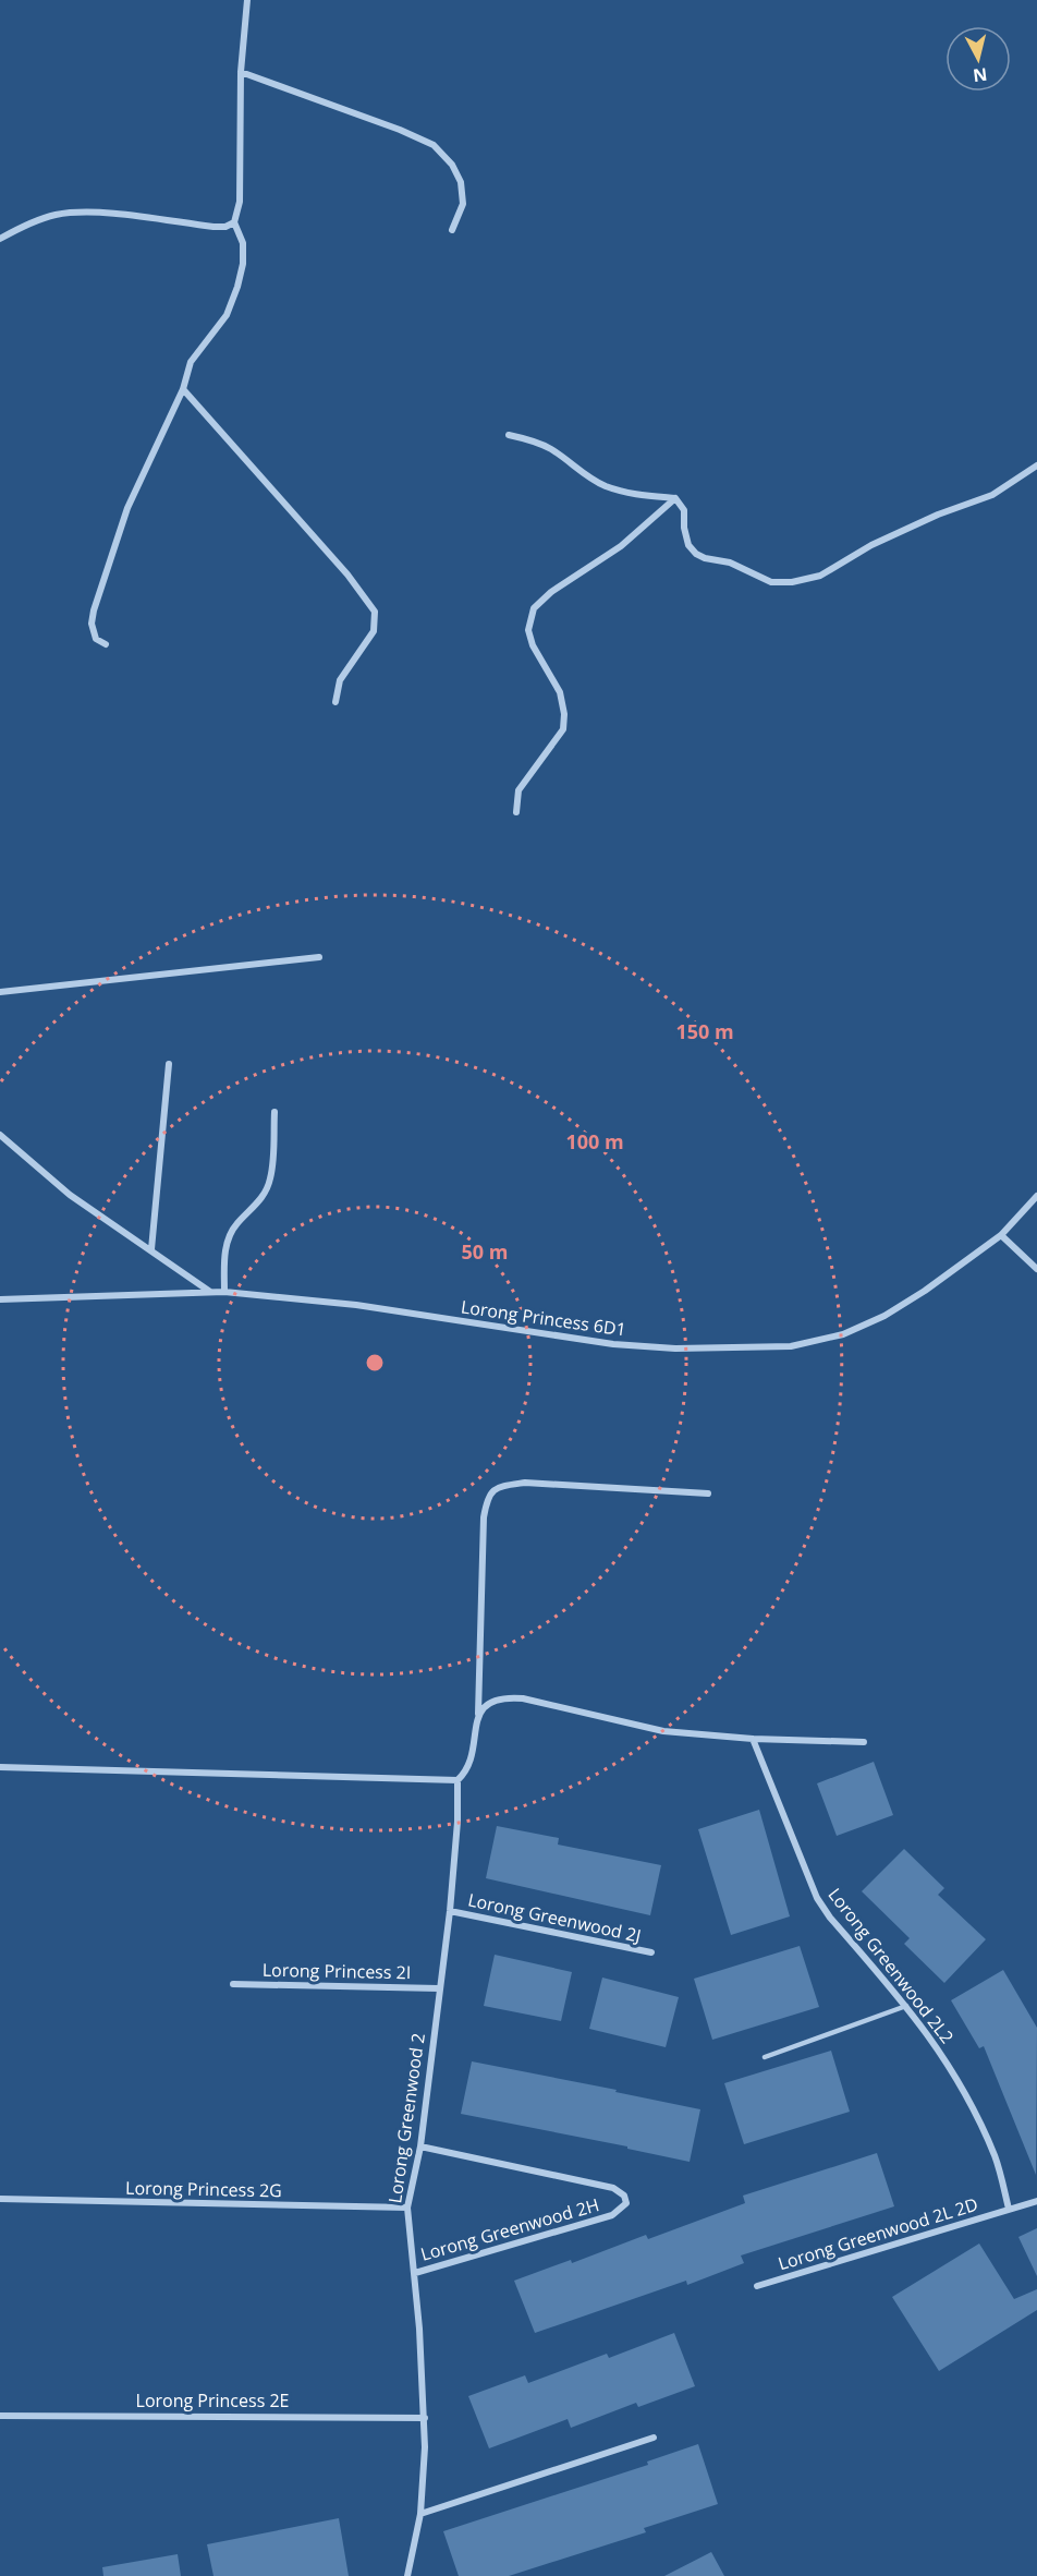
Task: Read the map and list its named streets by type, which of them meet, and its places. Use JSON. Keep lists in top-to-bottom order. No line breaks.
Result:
{"streets":{"street":["Lorong Princess 6D1","Lorong Greenwood 2J","Lorong Greenwood 2L2","Lorong Princess 2I","Lorong Greenwood 2","Lorong Princess 2G","Lorong Greenwood 2H","Lorong Greenwood 2L 2D","Lorong Princess 2E"]},"crossings":[["Lorong Greenwood 2J","Lorong Greenwood 2"],["Lorong Greenwood 2L2","Lorong Greenwood 2L 2D"],["Lorong Princess 2I","Lorong Greenwood 2"],["Lorong Greenwood 2","Lorong Princess 2G"],["Lorong Greenwood 2","Lorong Greenwood 2H"],["Lorong Greenwood 2","Lorong Princess 2E"]],"north":"bottom","rings":["150 m","100 m","50 m"]}
